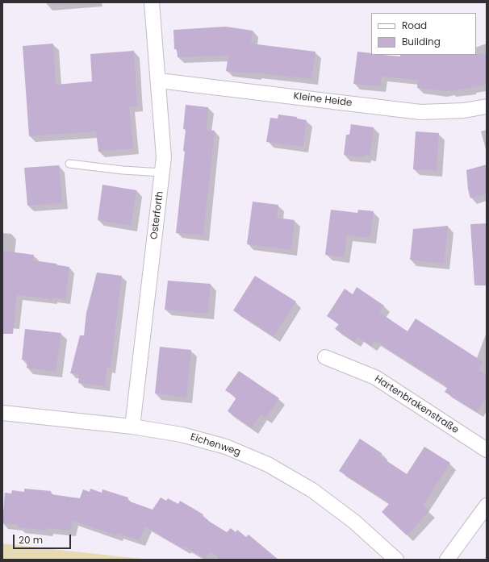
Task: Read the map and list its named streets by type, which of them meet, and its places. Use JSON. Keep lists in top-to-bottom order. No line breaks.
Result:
{"streets":{"street":["Kleine Heide","Osterforth","Hartenbrakenstraße","Eichenweg"]},"crossings":[["Kleine Heide","Osterforth"],["Osterforth","Eichenweg"]],"legend":["Road","Building"],"scale_bar":"20 m"}
